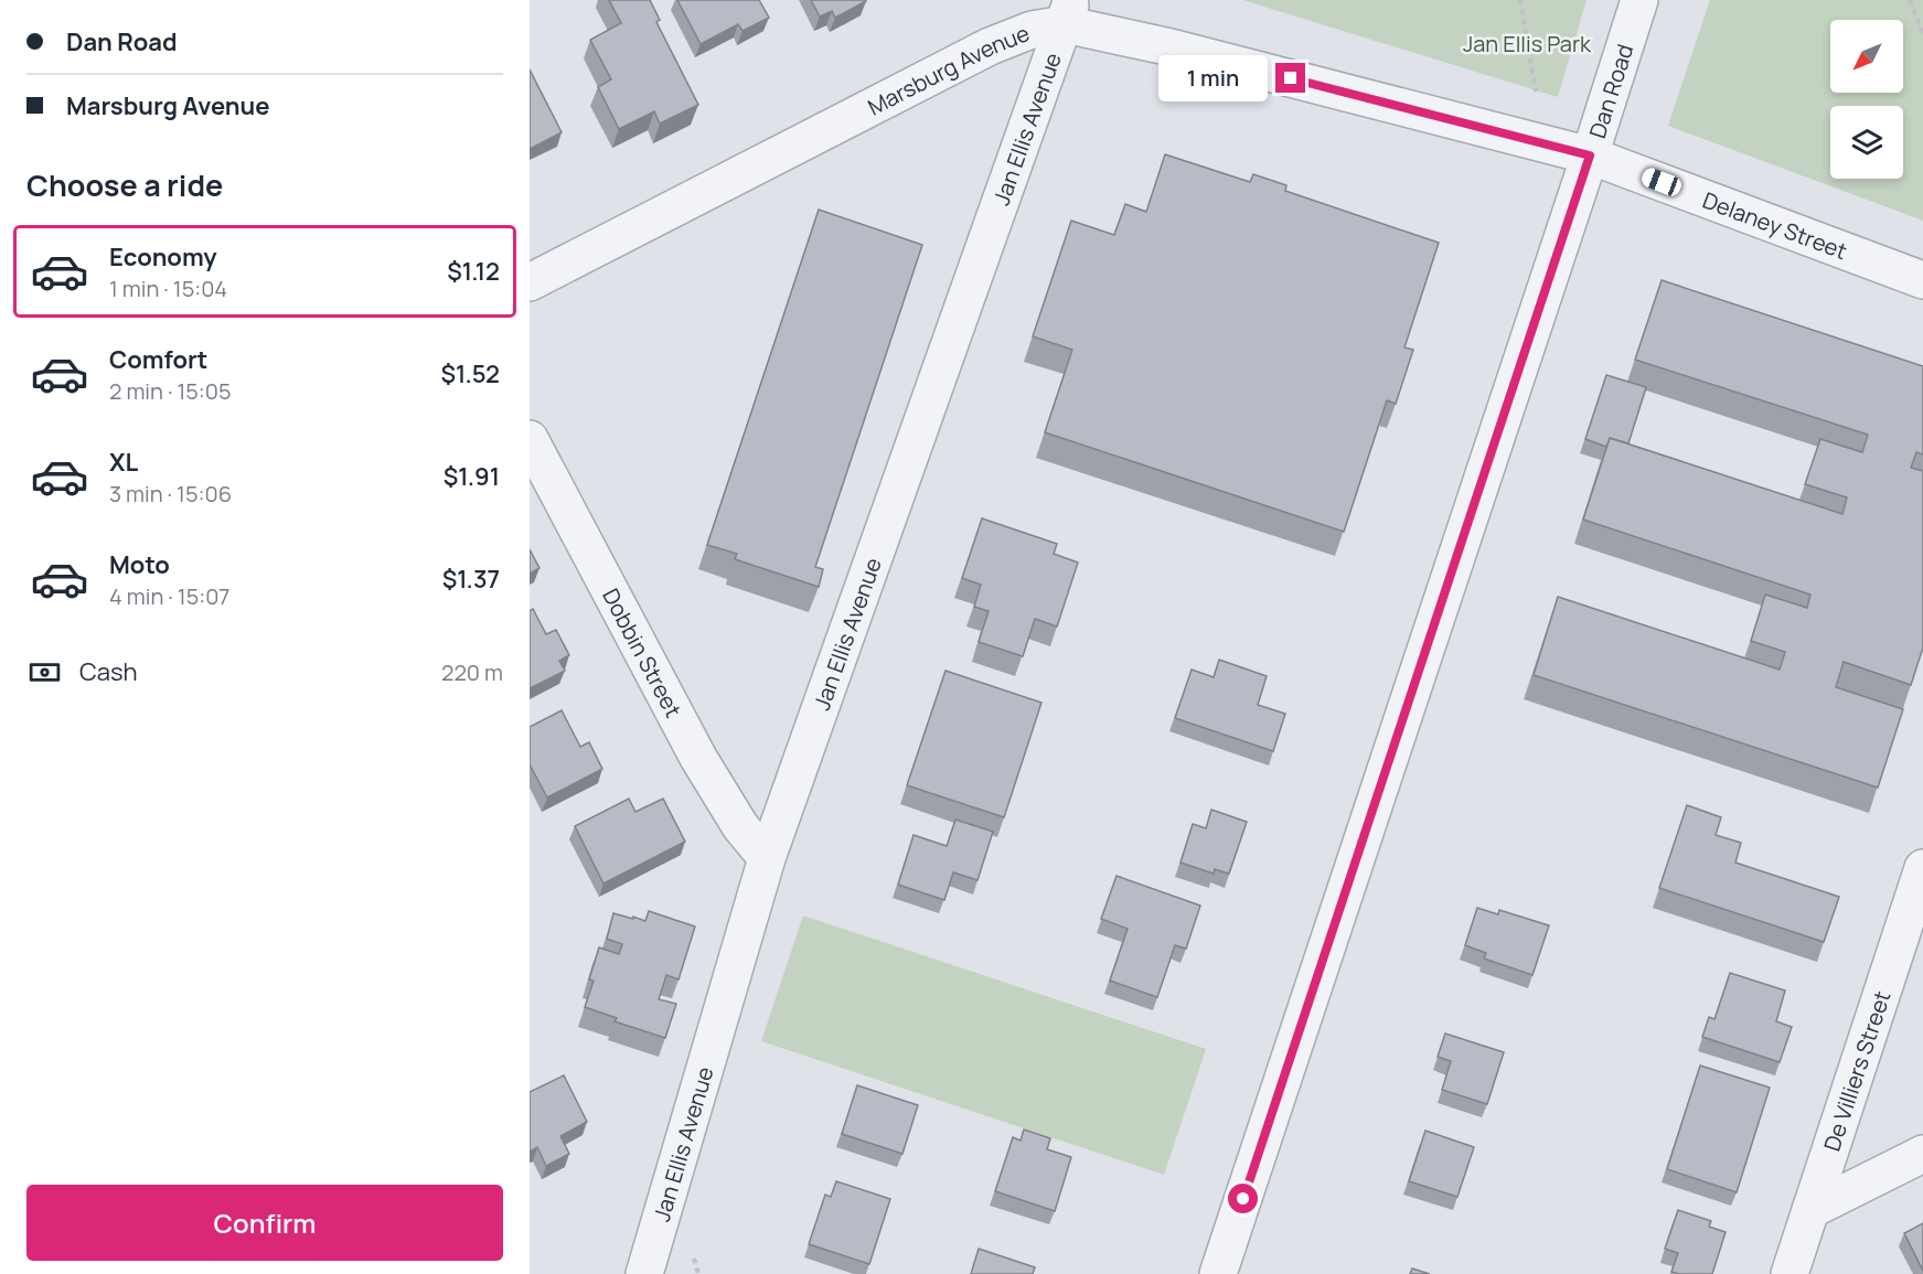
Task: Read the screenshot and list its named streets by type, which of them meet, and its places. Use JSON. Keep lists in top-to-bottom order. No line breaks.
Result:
{"streets":{"street":["Marsburg Avenue","Dan Road","Jan Ellis Avenue","Delaney Street","Dobbin Street","De Villiers Street"]},"crossings":[["Marsburg Avenue","Dan Road"],["Marsburg Avenue","Jan Ellis Avenue"],["Marsburg Avenue","Delaney Street"],["Dan Road","Delaney Street"],["Jan Ellis Avenue","Dobbin Street"]],"parks":["Jan Ellis Park"],"north":"bottom left","page":{"banner":["Dan Road","Marsburg Avenue"],"bubble":"1 min","heading":"Choose a ride","list":[{"name":"Economy","note":"1 min · 15:04","value":"$1.12"},{"name":"Comfort","note":"2 min · 15:05","value":"$1.52"},{"name":"XL","note":"3 min · 15:06","value":"$1.91"},{"name":"Moto","note":"4 min · 15:07","value":"$1.37"}],"pay":["Cash","220 m"],"buttons":"Confirm"}}
